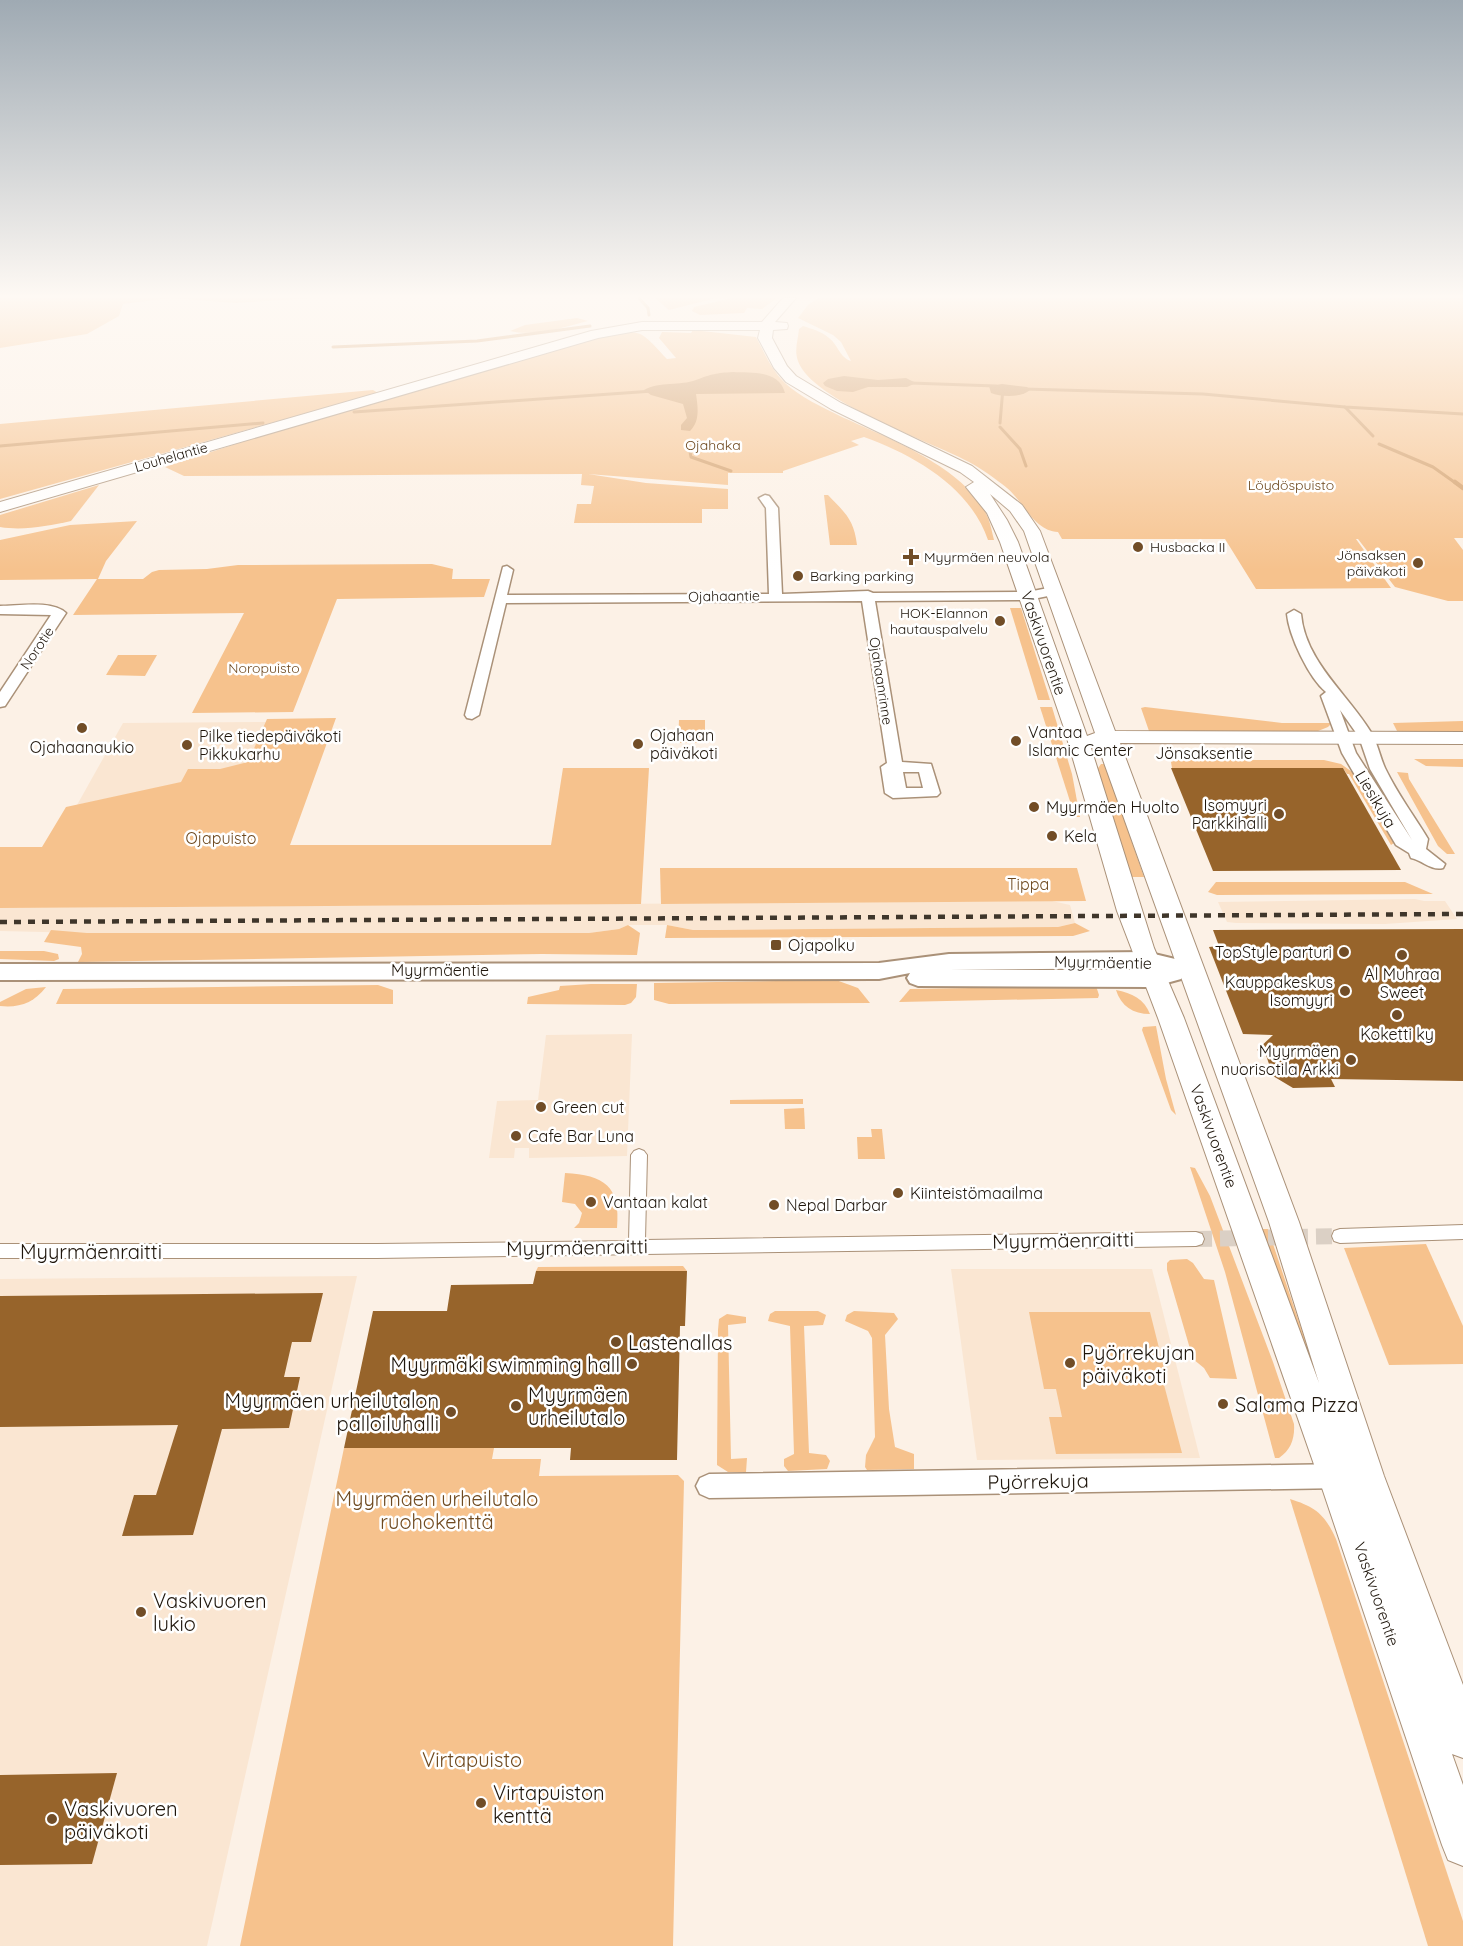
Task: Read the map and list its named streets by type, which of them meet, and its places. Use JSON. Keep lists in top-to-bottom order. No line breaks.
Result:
{"streets":{"main road":["Louhelantie","Vaskivuorentie","Jönsaksentie"],"street":["Ojahaantie","Norotie","Ojahaanrinne","Liesikuja","Myyrmäentie","Myyrmäenraitti","Pyörrekuja"]},"crossings":[["Ojahaantie","Vaskivuorentie"],["Ojahaantie","Ojahaanrinne"],["Vaskivuorentie","Jönsaksentie"],["Vaskivuorentie","Myyrmäentie"],["Vaskivuorentie","Pyörrekuja"],["Jönsaksentie","Liesikuja"]],"parks":["Ojahaka","Löydöspuisto","Noropuisto","Ojapuisto","Tippa","Myyrmäen urheilutalo ruohokenttä","Virtapuisto"],"places":{"other":["Husbacka II","Jönsaksen päiväkoti","Barking parking","HOK-Elannon hautauspalvelu","Ojahaanaukio","Vantaa Islamic Center","Ojahaan päiväkoti","Pilke tiedepäiväkoti Pikkukarhu","Myyrmäen Huolto","Isomyyri Parkkihalli","Kela","TopStyle parturi","Al Muhraa Sweet","Kauppakeskus Isomyyri","Koketti ky","Myyrmäen nuorisotila Arkki","Green cut","Cafe Bar Luna","Kiinteistömaailma","Vantaan kalat","Nepal Darbar","Lastenallas","Pyörrekujan päiväkoti","Myyrmäki swimming hall","Salama Pizza","Myyrmäen urheilutalo","Myyrmäen urheilutalon palloiluhalli","Vaskivuoren lukio","Virtapuiston kenttä","Vaskivuoren päiväkoti"],"health":["Myyrmäen neuvola"],"transit":["Ojapolku"]}}
